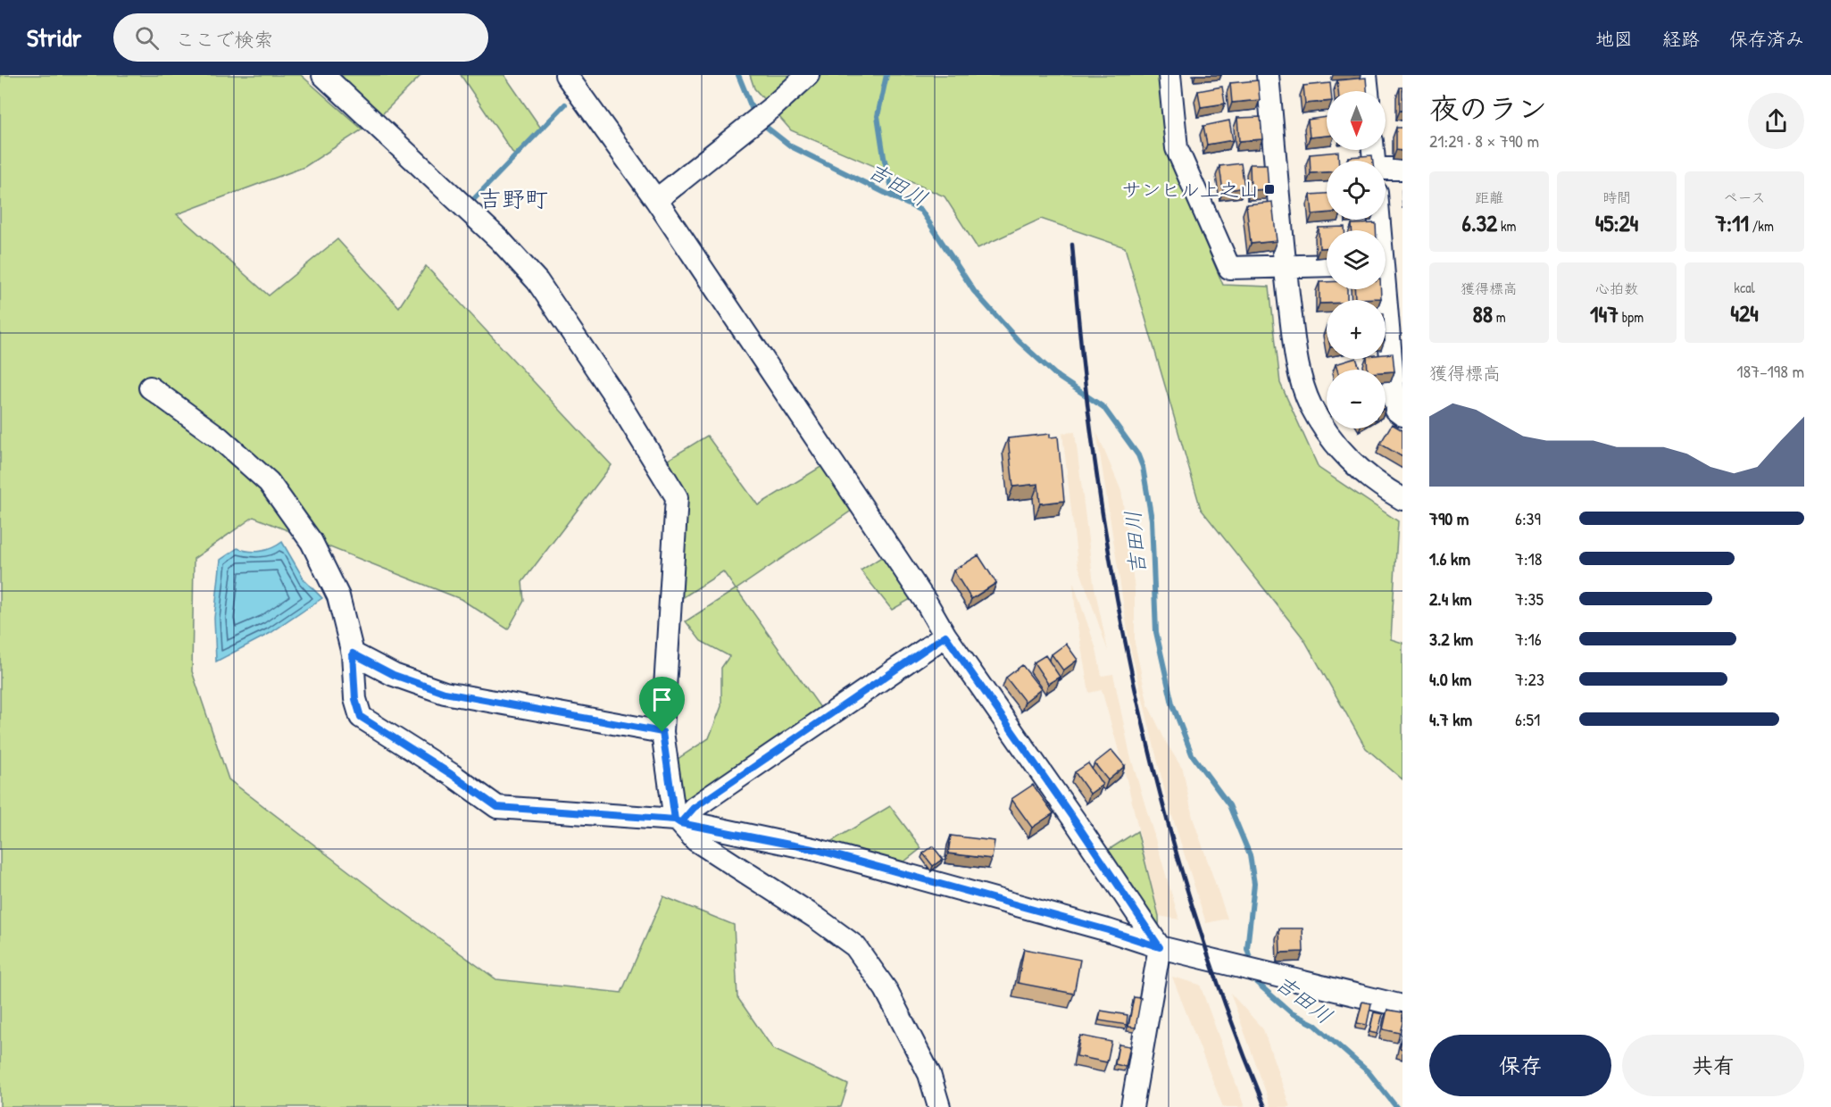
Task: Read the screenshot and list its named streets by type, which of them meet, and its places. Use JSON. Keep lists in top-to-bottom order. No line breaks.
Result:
{"districts":["吉野町"],"water":["吉田川"],"places":{"transit":["サンヒル上之山"]},"north":"bottom","page":{"header":"Stridr","search":"ここで検索","nav":["地図","経路","保存済み"],"heading":["夜のラン","21:29 · 8 × 790 m"],"map_buttons":["+","−"],"stats":[["距離","6.32 km"],["時間","45:24"],["ペース","7:11 /km"],["獲得標高","88 m"],["心拍数","147 bpm"],["kcal","424"]],"chart":["獲得標高","187–198 m"],"list":[{"name":"790 m","note":"6:39"},{"name":"1.6 km","note":"7:18"},{"name":"2.4 km","note":"7:35"},{"name":"3.2 km","note":"7:16"},{"name":"4.0 km","note":"7:23"},{"name":"4.7 km","note":"6:51"}],"buttons":["保存","共有"]}}
